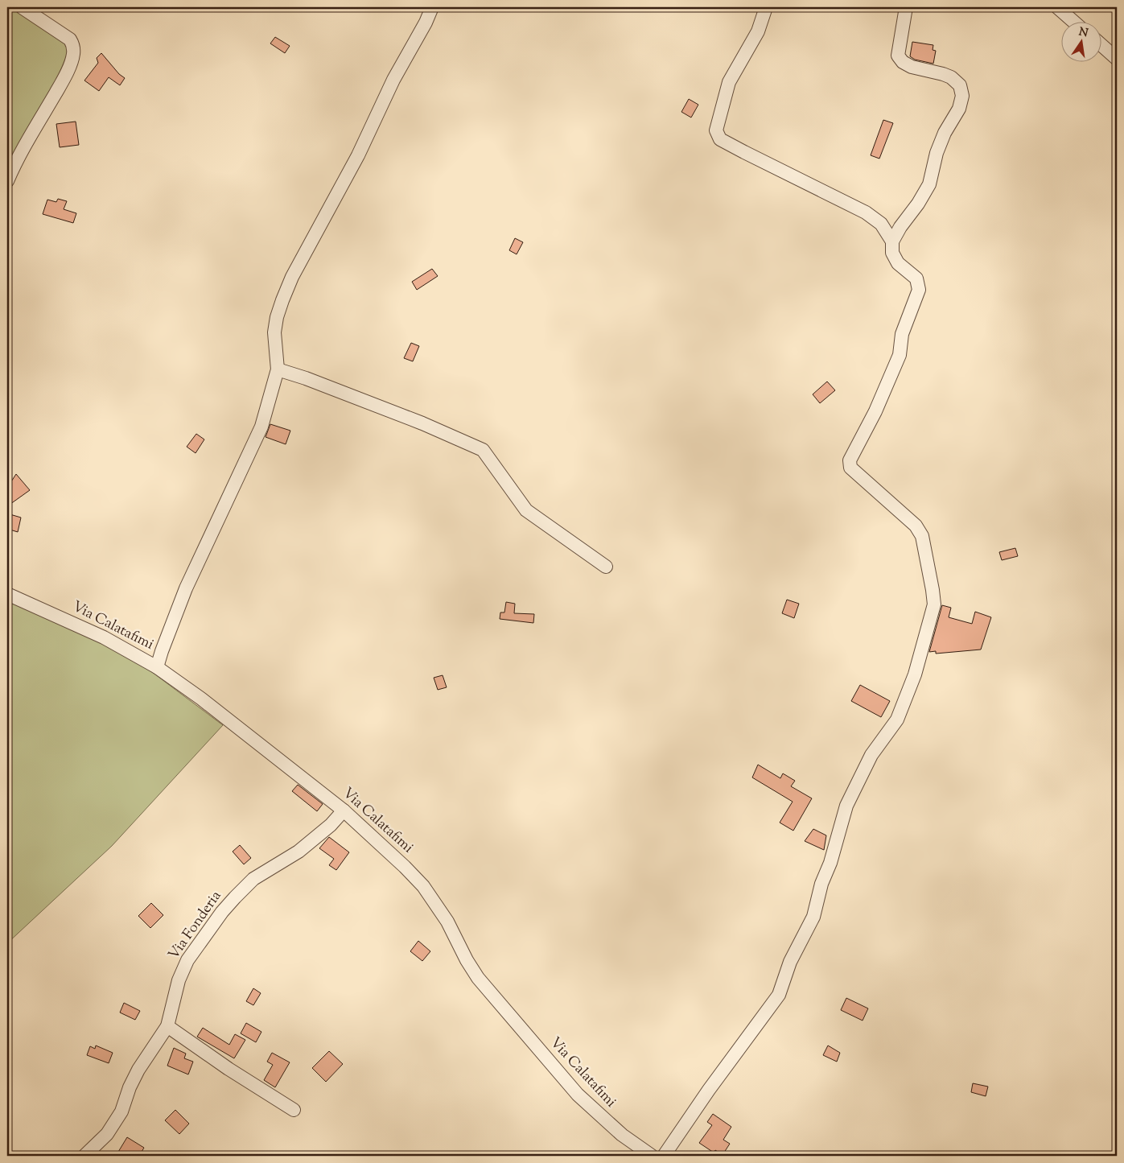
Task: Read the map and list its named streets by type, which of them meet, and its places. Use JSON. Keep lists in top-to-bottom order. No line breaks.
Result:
{"streets":{"street":["Via Calatafimi","Via Fonderia"]},"crossings":[["Via Calatafimi","Via Fonderia"]],"north":"top"}
